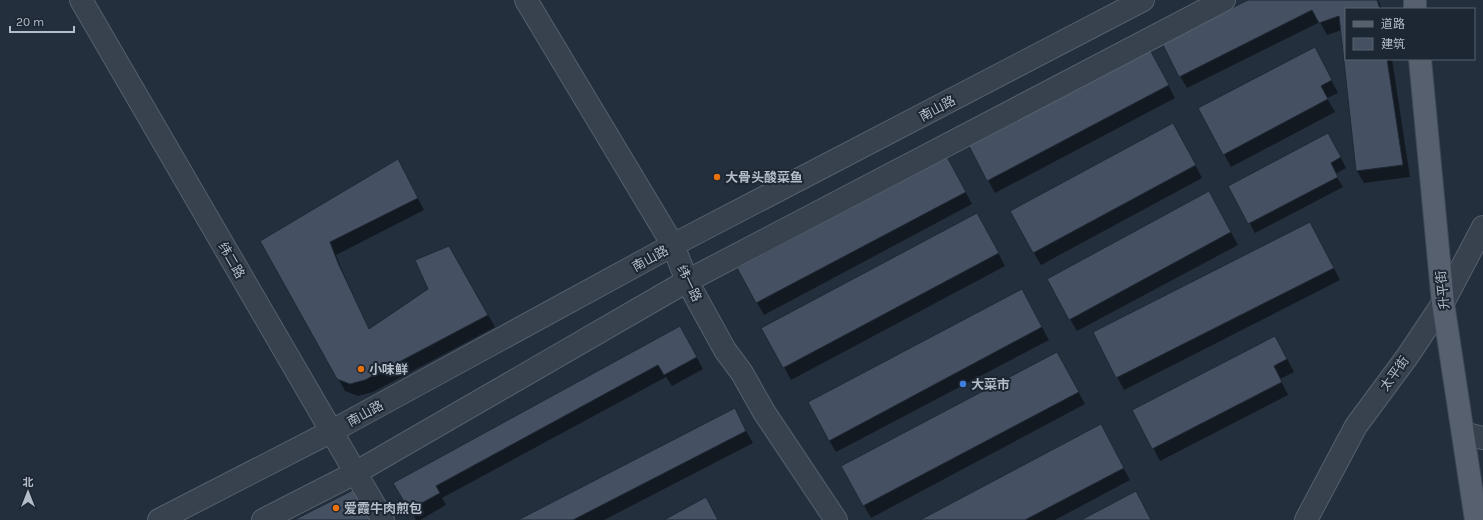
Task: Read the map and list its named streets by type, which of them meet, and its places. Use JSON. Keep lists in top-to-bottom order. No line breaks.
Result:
{"streets":{"main road":["升平街"],"street":["南山路","纬二路","纬一路","太平街"]},"crossings":[["南山路","纬二路"],["南山路","纬一路"],["升平街","太平街"]],"places":["大骨头酸菜鱼","小味鲜","大菜市","爱霞牛肉煎包"],"legend":["道路","建筑"],"scale_bar":"20 m","north":"top"}
